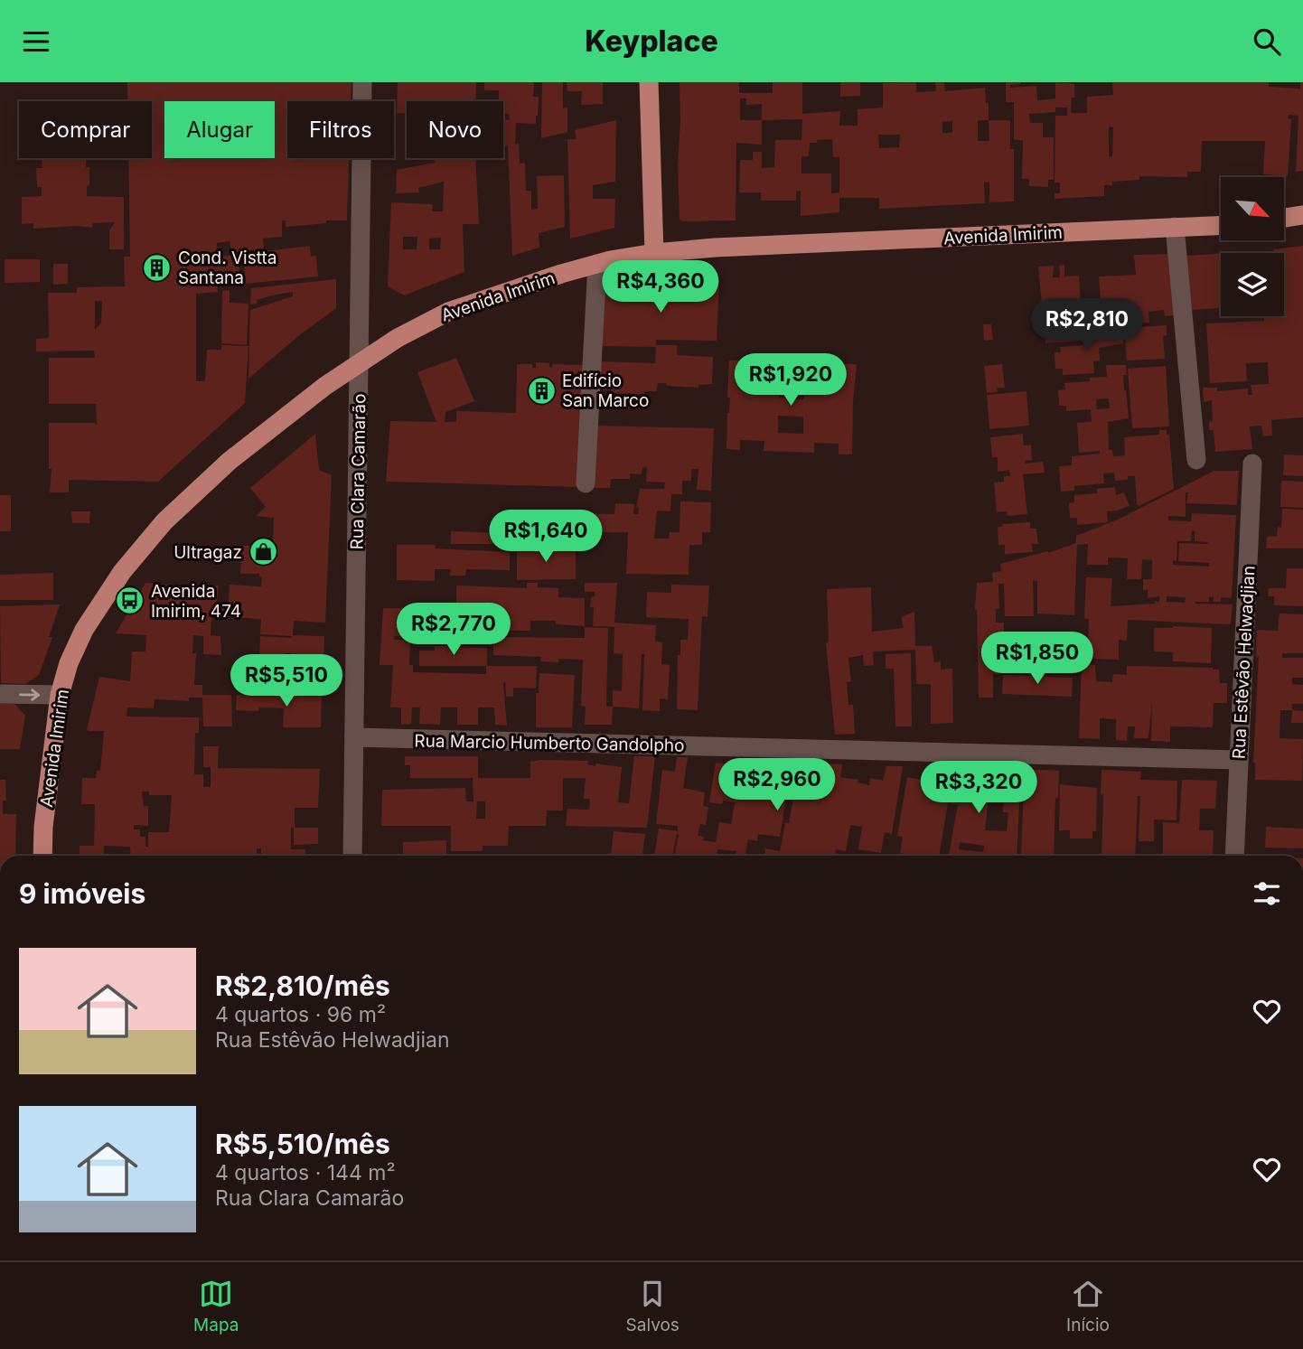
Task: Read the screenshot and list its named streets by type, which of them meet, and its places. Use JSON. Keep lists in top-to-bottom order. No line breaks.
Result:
{"streets":{"main road":["Avenida Imirim"],"street":["Rua Clara Camarão","Rua Estêvão Helwadjian","Rua Marcio Humberto Gandolpho"]},"crossings":[["Avenida Imirim","Rua Clara Camarão"],["Rua Clara Camarão","Rua Marcio Humberto Gandolpho"],["Rua Estêvão Helwadjian","Rua Marcio Humberto Gandolpho"]],"places":{"building":["Cond. Vistta Santana","Edifício San Marco"],"shop":["Ultragaz"],"bus stop":["Avenida Imirim, 474"]},"north":"bottom right","page":{"header":"Keyplace","chip":["Comprar","Alugar","Filtros","Novo"],"price":["R$4,360","R$2,810","R$1,920","R$1,640","R$2,770","R$1,850","R$5,510","R$2,960","R$3,320"],"heading":"9 imóveis","list":[{"name":"R$2,810/mês","note":"4 quartos · 96 m² · Rua Estêvão Helwadjian"},{"name":"R$5,510/mês","note":"4 quartos · 144 m² · Rua Clara Camarão"}],"tabs":["Mapa","Salvos","Início"]}}
